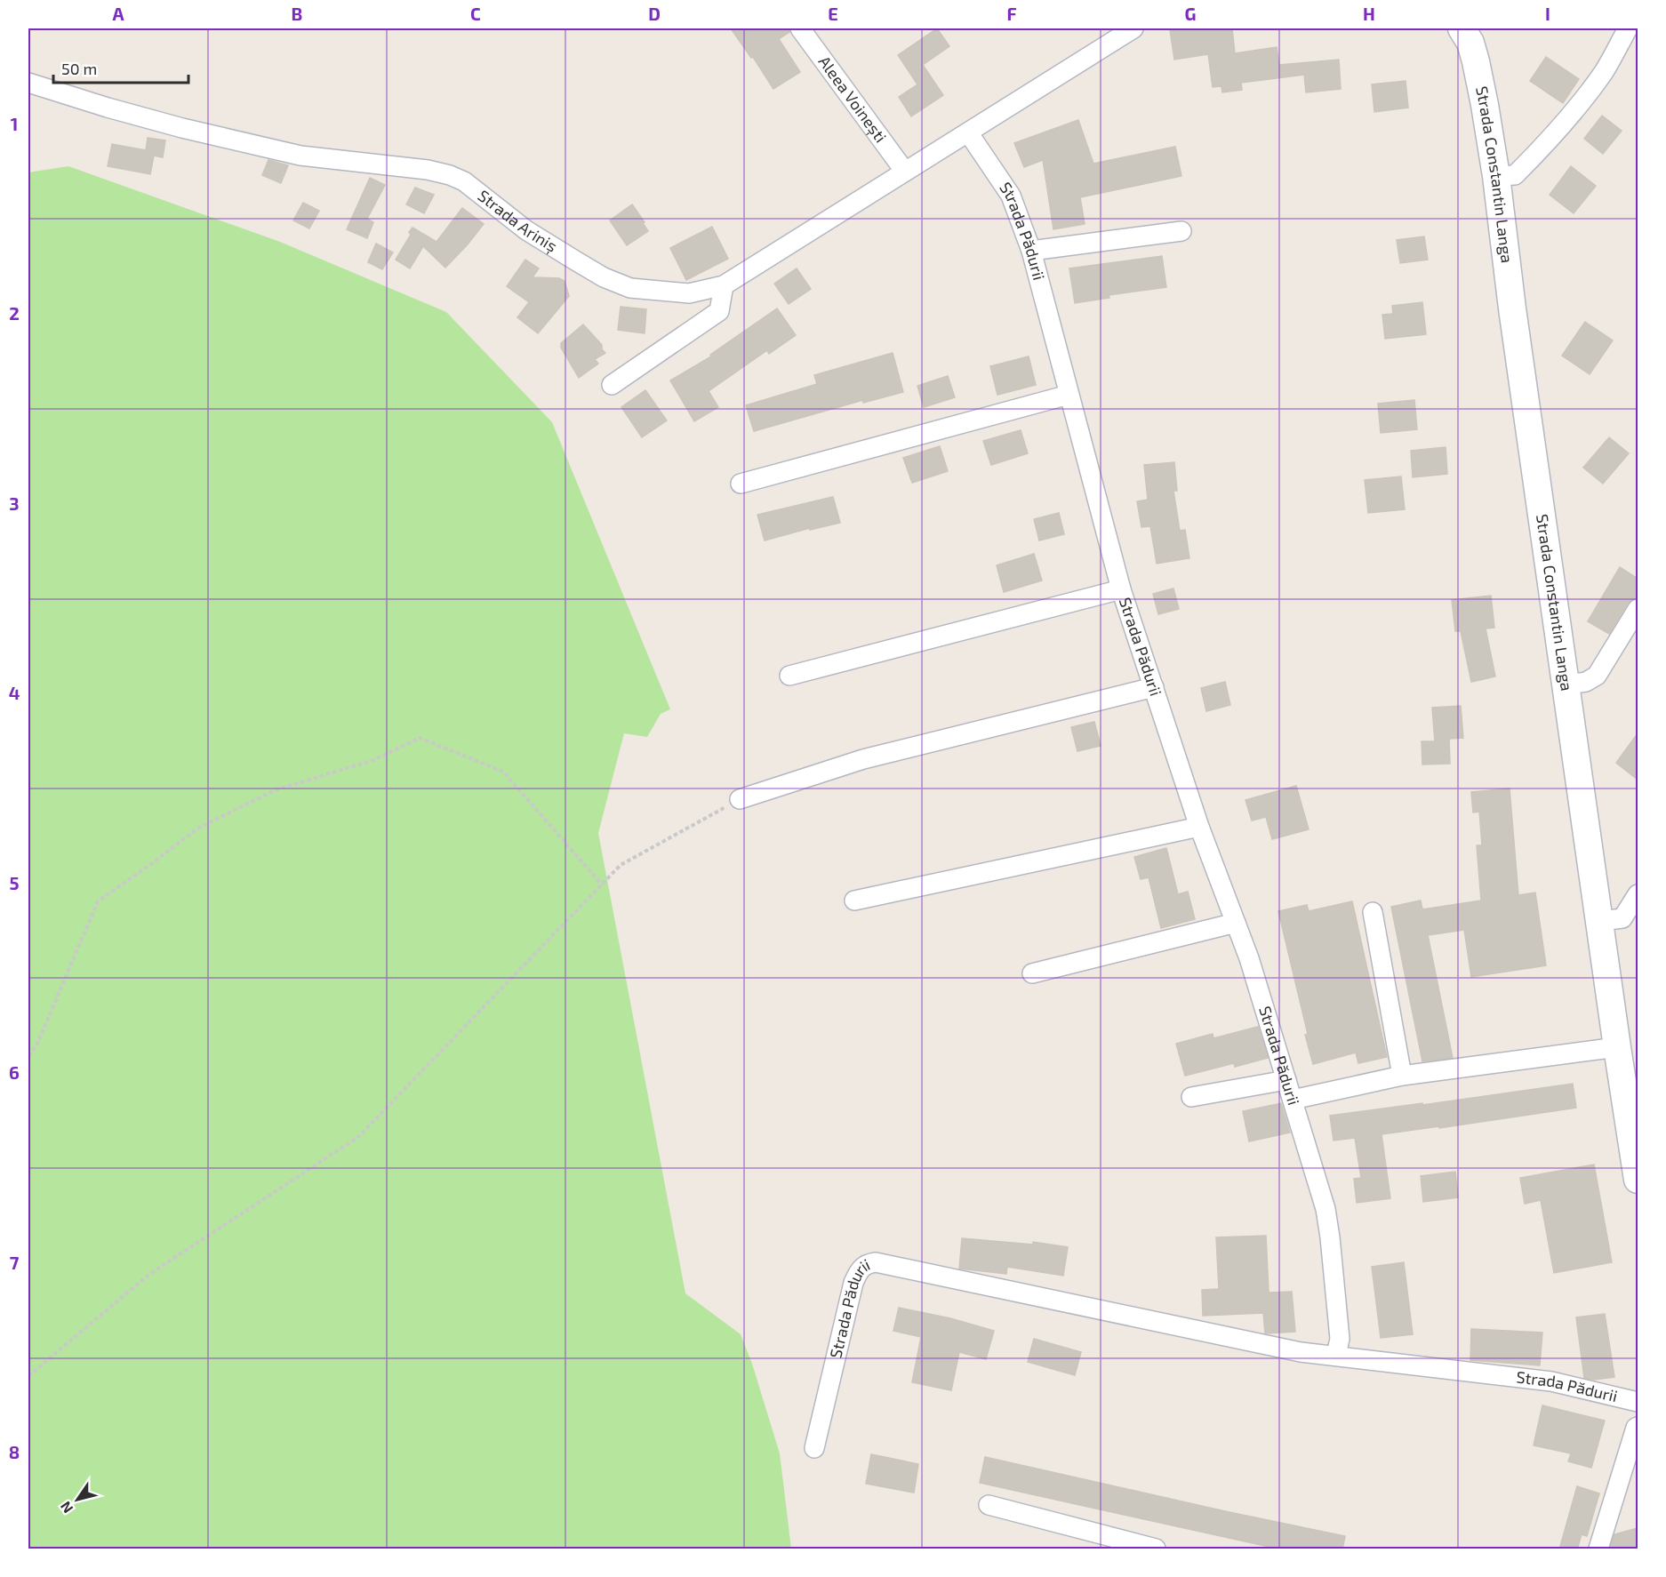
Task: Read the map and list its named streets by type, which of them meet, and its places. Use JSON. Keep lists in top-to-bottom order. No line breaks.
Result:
{"streets":{"main road":["Strada Constantin Langa"],"street":["Aleea Voinești","Strada Ariniș","Strada Pădurii"]},"crossings":[["Aleea Voinești","Strada Ariniș"],["Strada Ariniș","Strada Pădurii"]],"scale_bar":"50 m","north":"bottom left","grid":{"columns":["A","B","C","D","E","F","G","H","I"],"rows":["1","2","3","4","5","6","7","8"]}}
